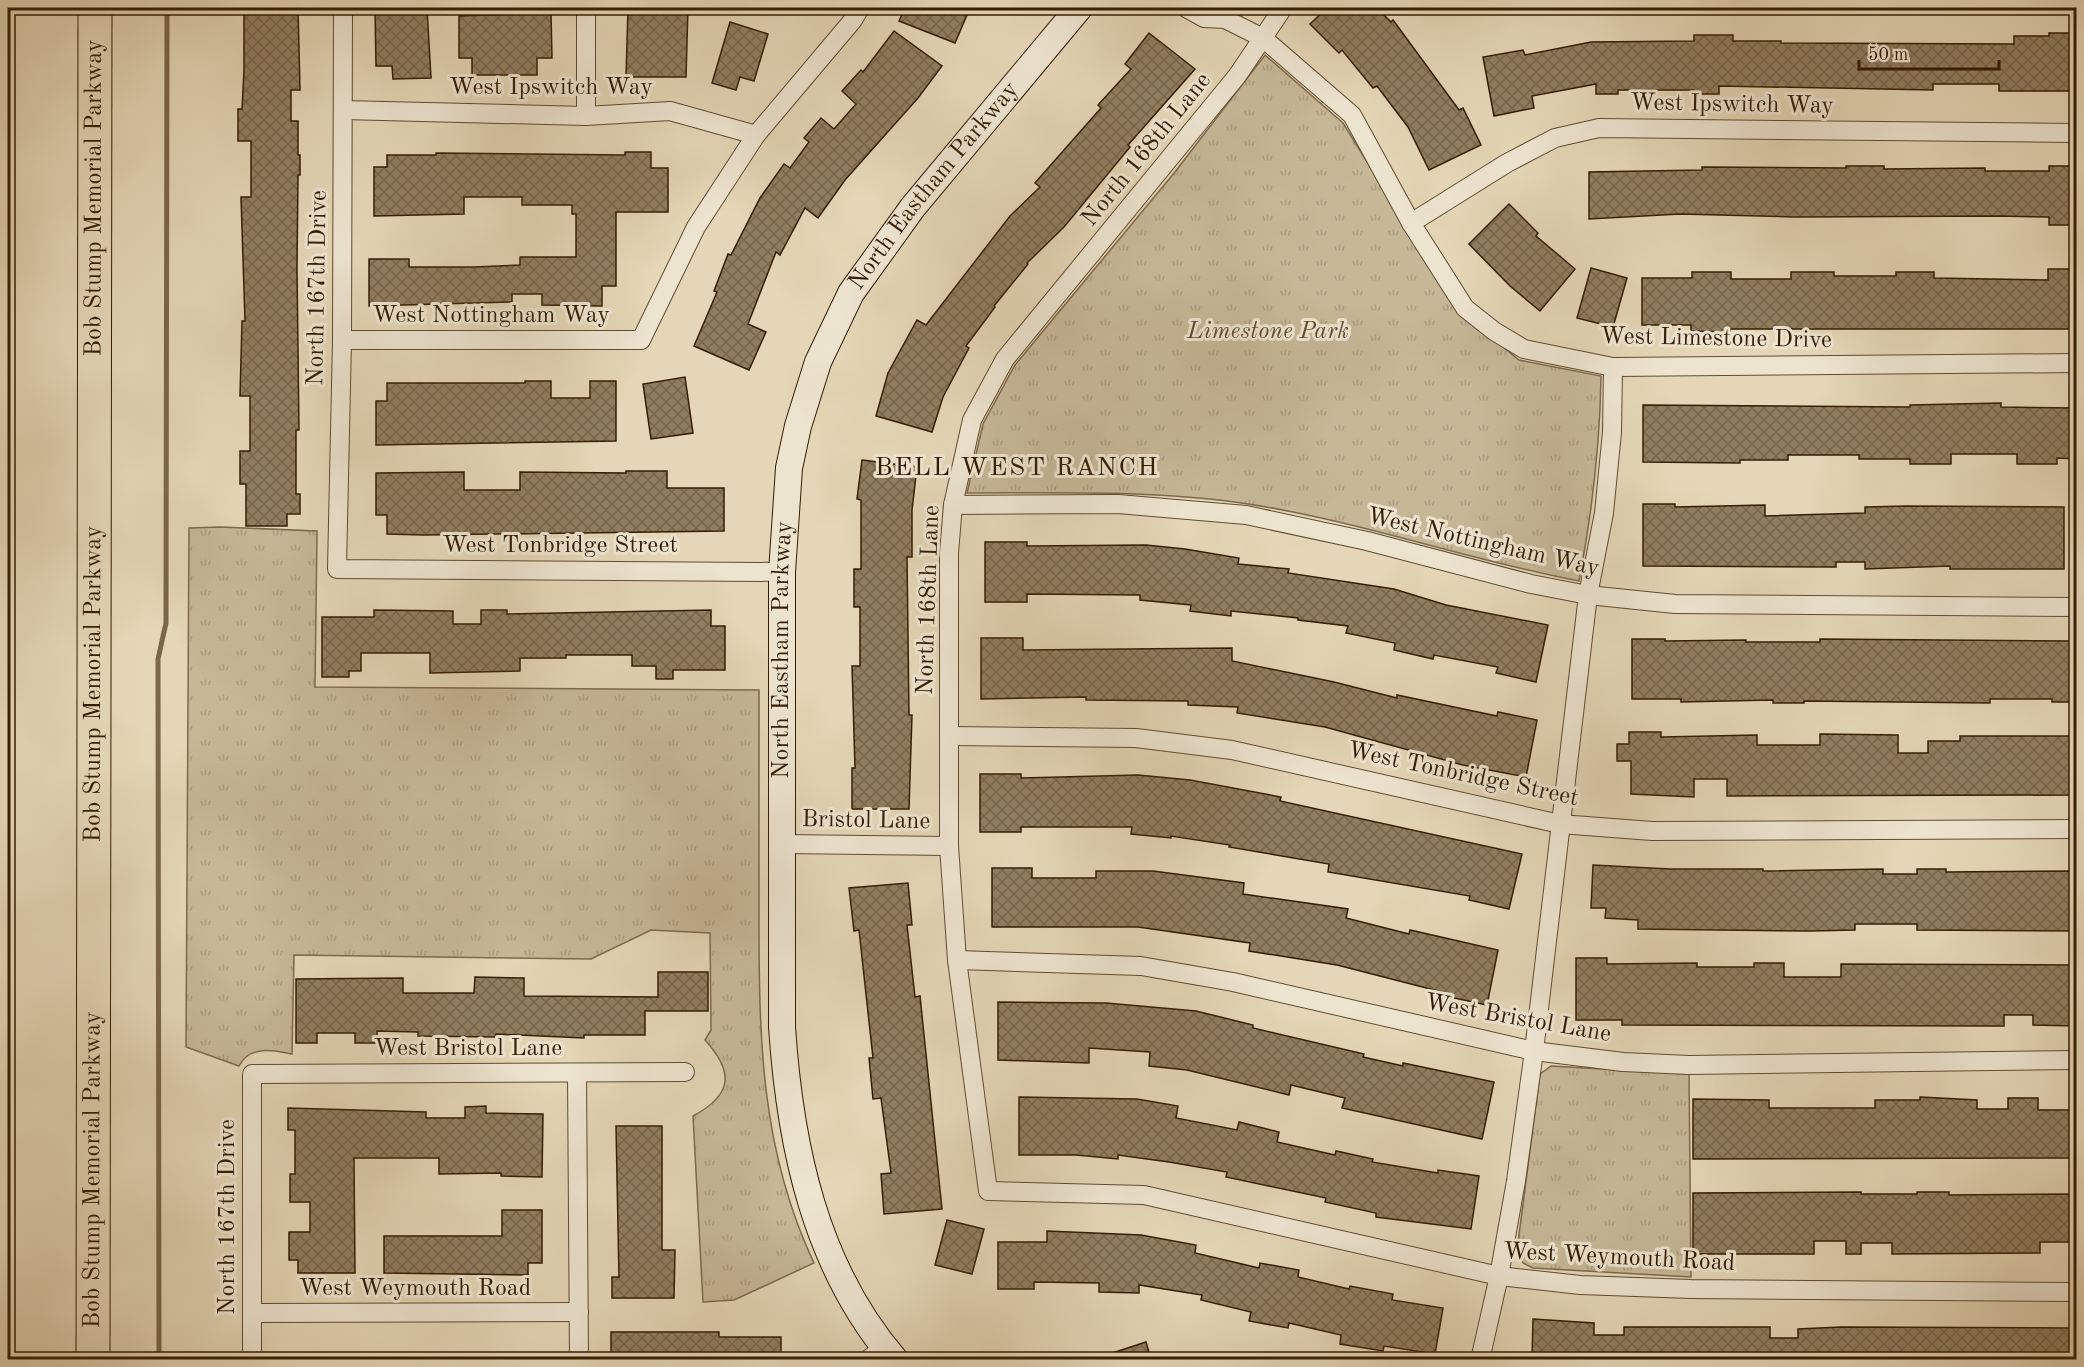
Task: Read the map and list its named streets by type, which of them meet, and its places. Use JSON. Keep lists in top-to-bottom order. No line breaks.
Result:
{"streets":{"highway":["Bob Stump Memorial Parkway"],"street":["West Ipswitch Way","North 168th Lane","North Eastham Parkway","North 167th Drive","West Nottingham Way","West Limestone Drive","West Tonbridge Street","Bristol Lane","West Bristol Lane","West Weymouth Road"]},"crossings":[["West Ipswitch Way","North 167th Drive"],["West Ipswitch Way","West Nottingham Way"],["West Ipswitch Way","West Limestone Drive"],["North 168th Lane","West Nottingham Way"],["North 168th Lane","West Limestone Drive"],["North 168th Lane","West Tonbridge Street"],["North 168th Lane","Bristol Lane"],["North 168th Lane","West Bristol Lane"],["North 168th Lane","West Weymouth Road"],["North Eastham Parkway","West Tonbridge Street"],["North Eastham Parkway","Bristol Lane"],["North 167th Drive","West Nottingham Way"],["North 167th Drive","West Tonbridge Street"],["North 167th Drive","West Bristol Lane"],["North 167th Drive","West Weymouth Road"]],"districts":["BELL WEST RANCH"],"parks":["Limestone Park"],"scale_bar":"50 m"}
